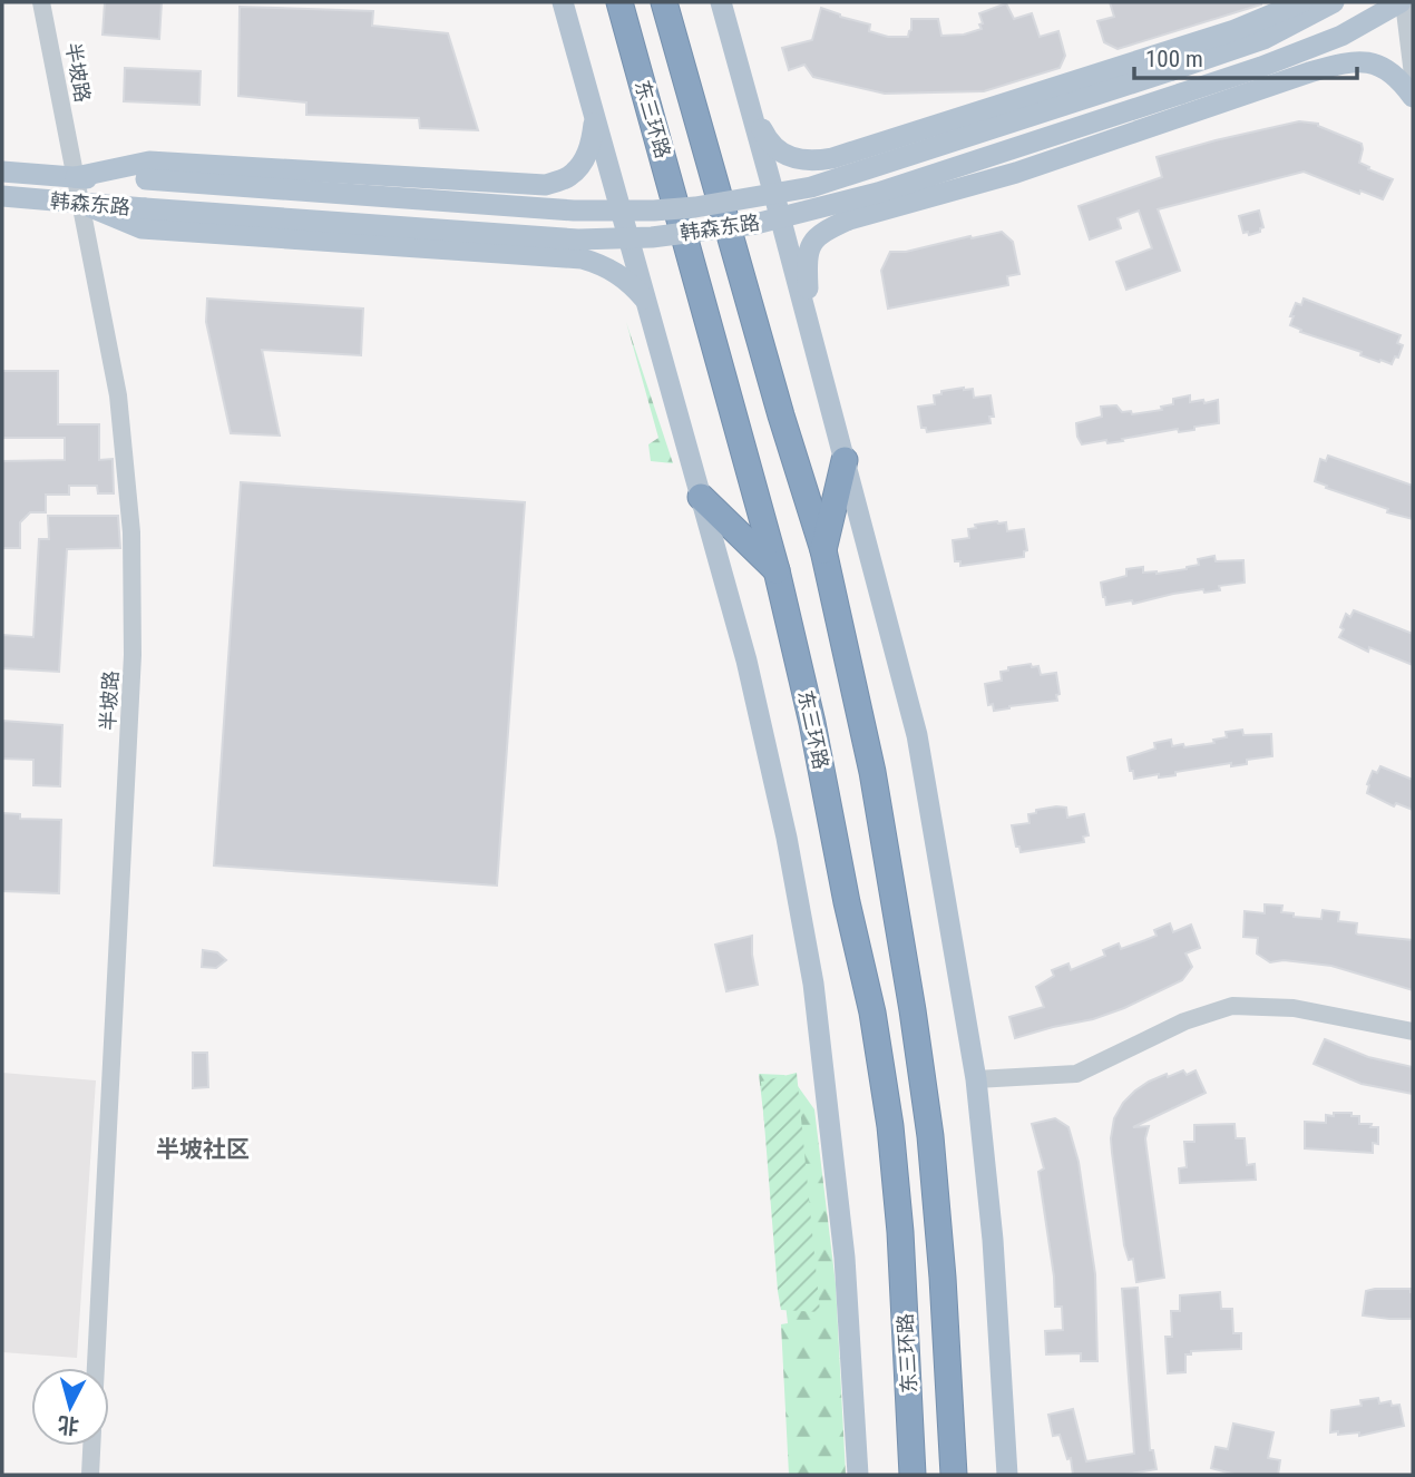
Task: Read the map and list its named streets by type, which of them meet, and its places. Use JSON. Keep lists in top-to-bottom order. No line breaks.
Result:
{"streets":{"highway":["东三环路"],"main road":["韩森东路"],"street":["半坡路"]},"crossings":[["半坡路","韩森东路"]],"districts":["半坡社区"],"scale_bar":"100 m","north":"bottom"}
